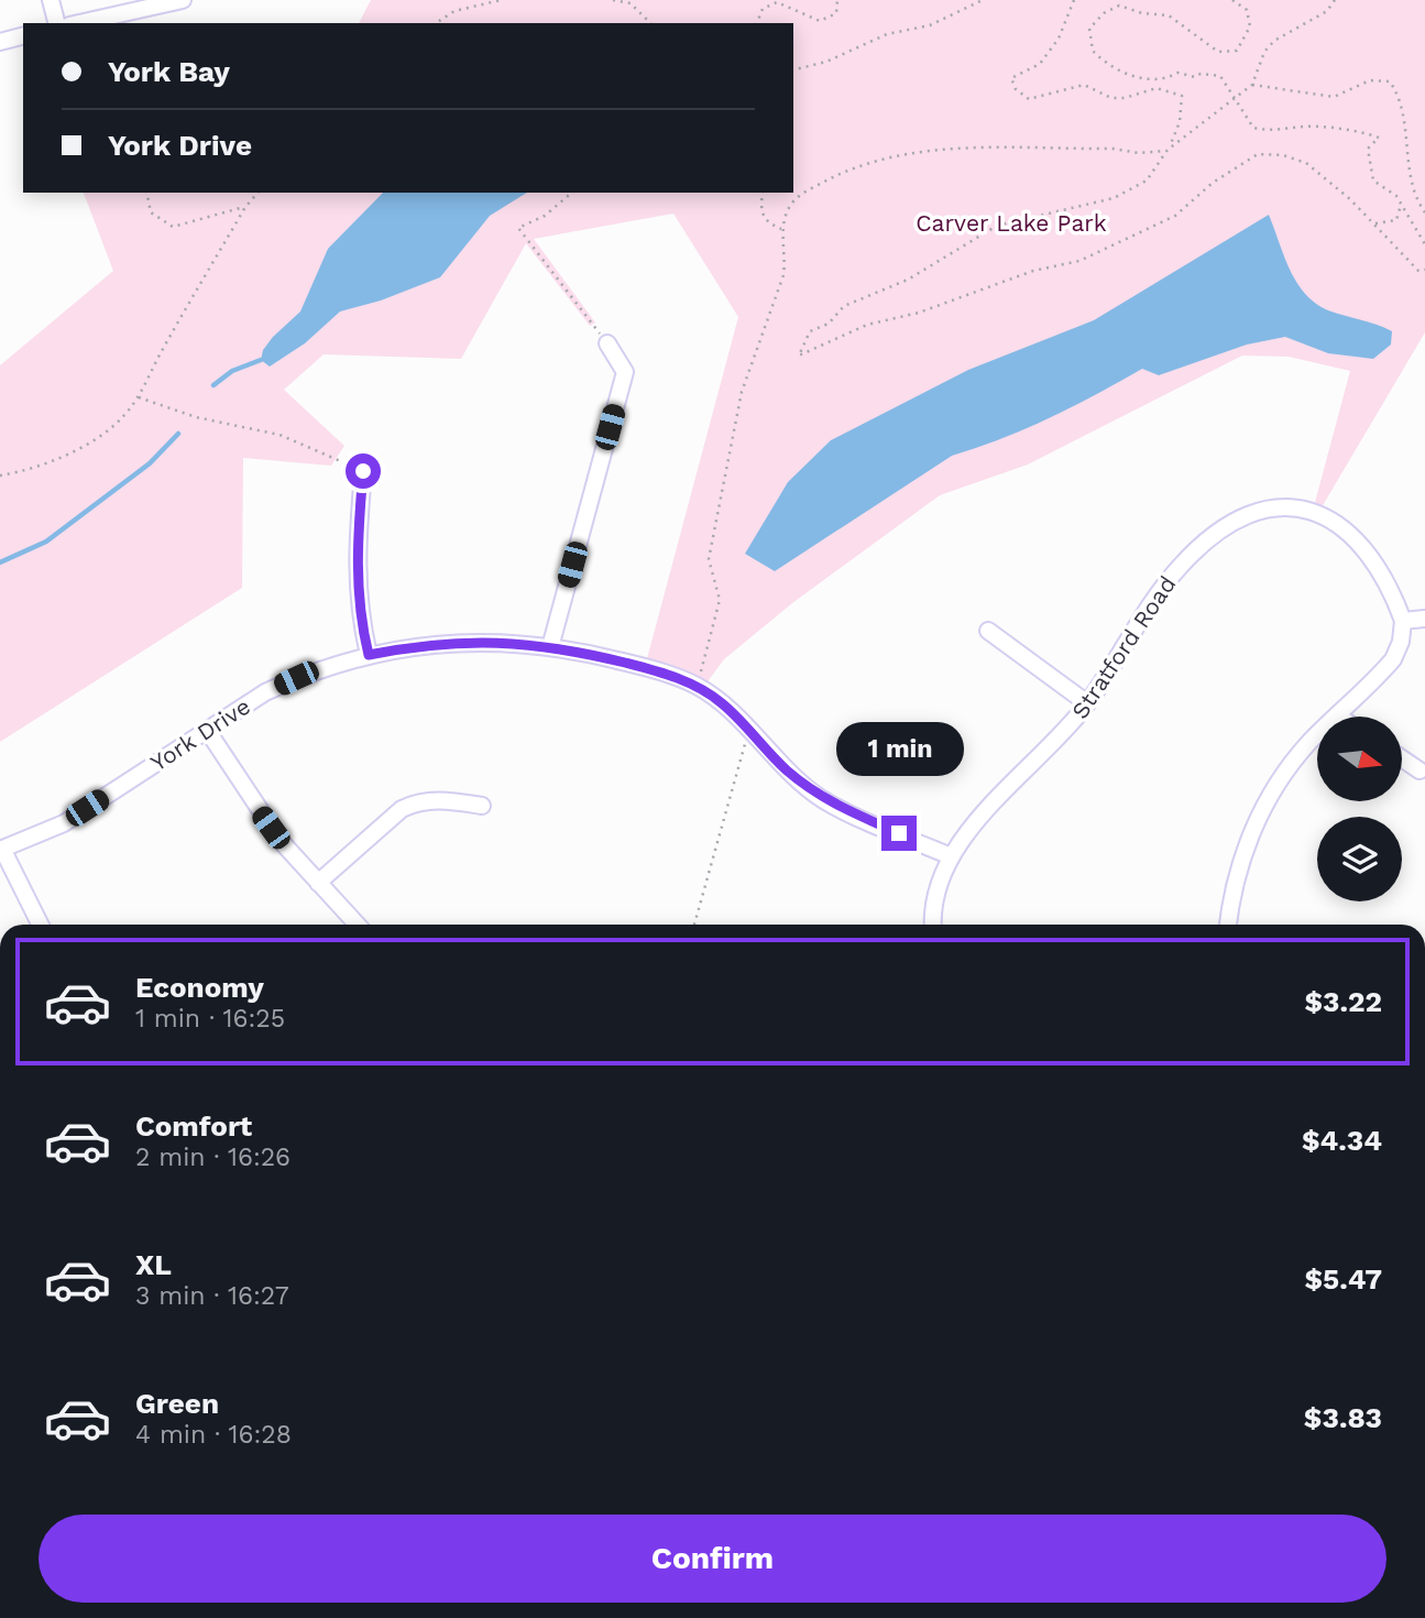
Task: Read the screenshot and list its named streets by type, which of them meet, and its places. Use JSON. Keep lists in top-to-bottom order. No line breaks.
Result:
{"streets":{"street":["Stratford Road","York Drive"]},"crossings":[["Stratford Road","York Drive"]],"parks":["Carver Lake Park"],"north":"right","page":{"banner":["York Bay","York Drive"],"bubble":"1 min","list":[{"name":"Economy","note":"1 min · 16:25","value":"$3.22"},{"name":"Comfort","note":"2 min · 16:26","value":"$4.34"},{"name":"XL","note":"3 min · 16:27","value":"$5.47"},{"name":"Green","note":"4 min · 16:28","value":"$3.83"}],"buttons":"Confirm"}}
